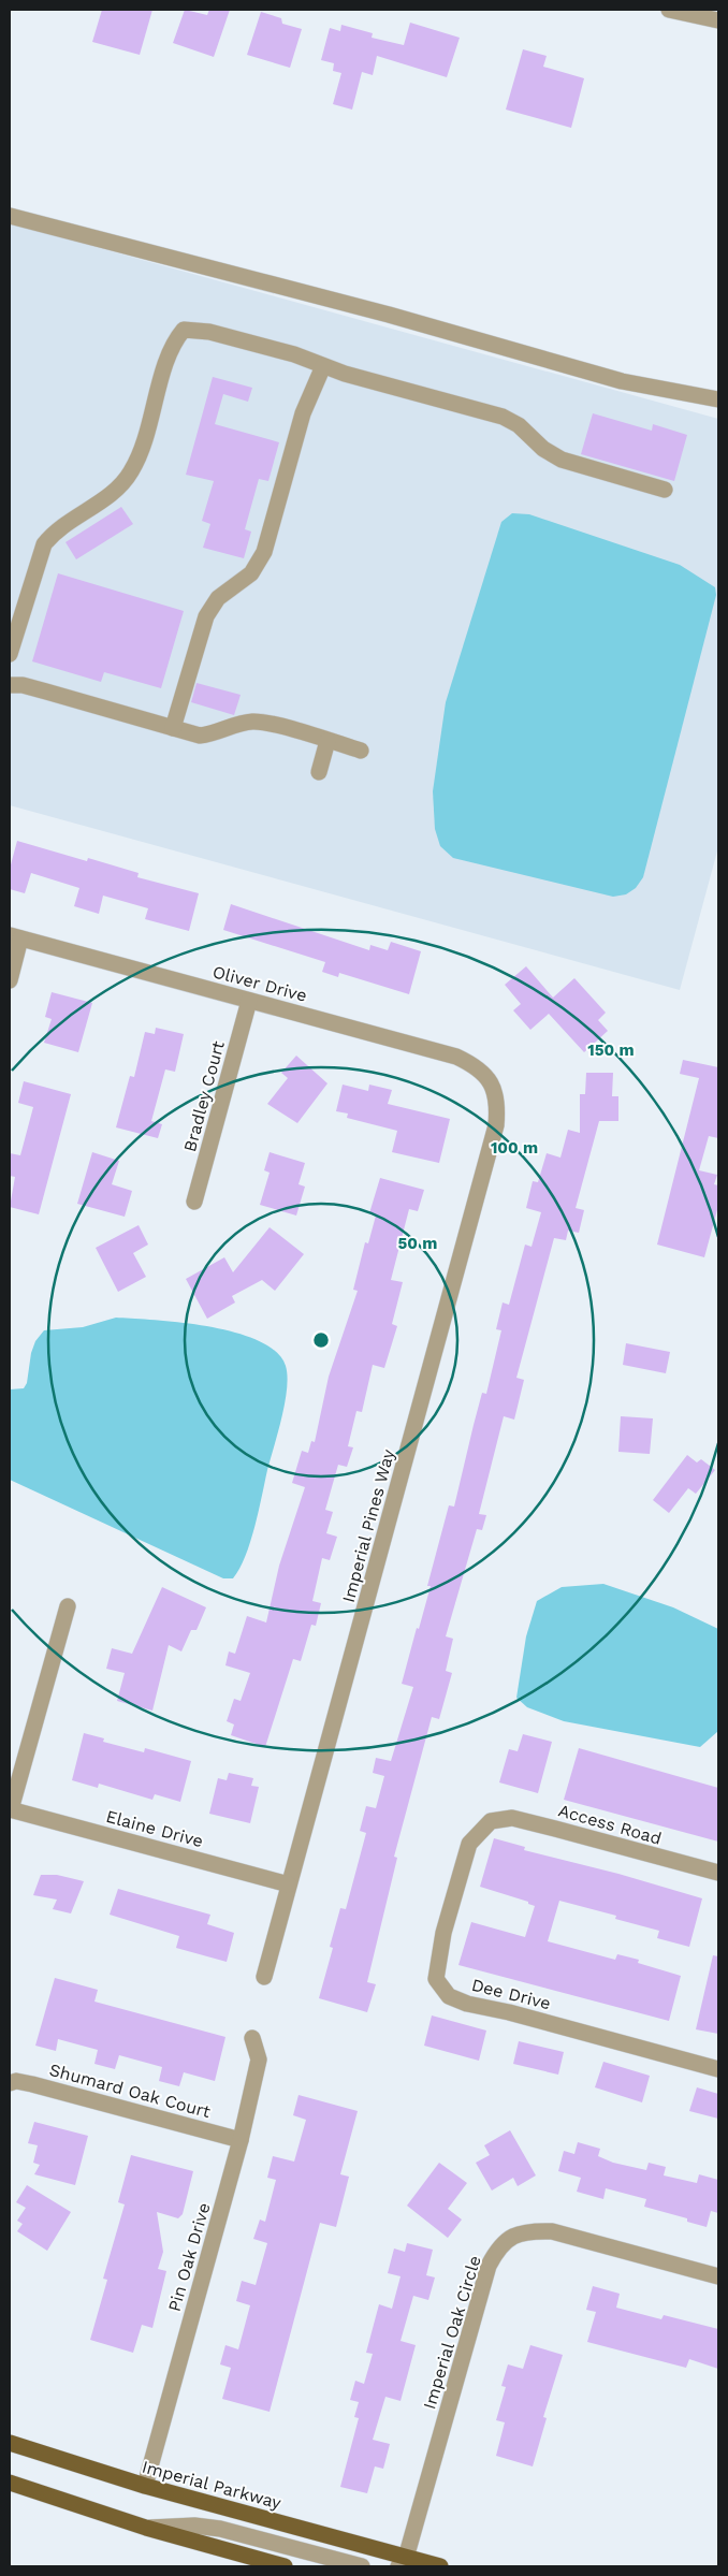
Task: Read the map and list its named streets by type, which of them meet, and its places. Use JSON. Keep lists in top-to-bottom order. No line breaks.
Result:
{"streets":{"main road":["Imperial Parkway"],"street":["Oliver Drive","Bradley Court","Imperial Pines Way","Access Road","Elaine Drive","Dee Drive","Shumard Oak Court","Pin Oak Drive","Imperial Oak Circle"]},"crossings":[["Oliver Drive","Bradley Court"],["Oliver Drive","Imperial Pines Way"],["Imperial Pines Way","Elaine Drive"],["Access Road","Dee Drive"],["Shumard Oak Court","Pin Oak Drive"],["Pin Oak Drive","Imperial Parkway"],["Imperial Oak Circle","Imperial Parkway"]],"rings":["150 m","100 m","50 m"]}
